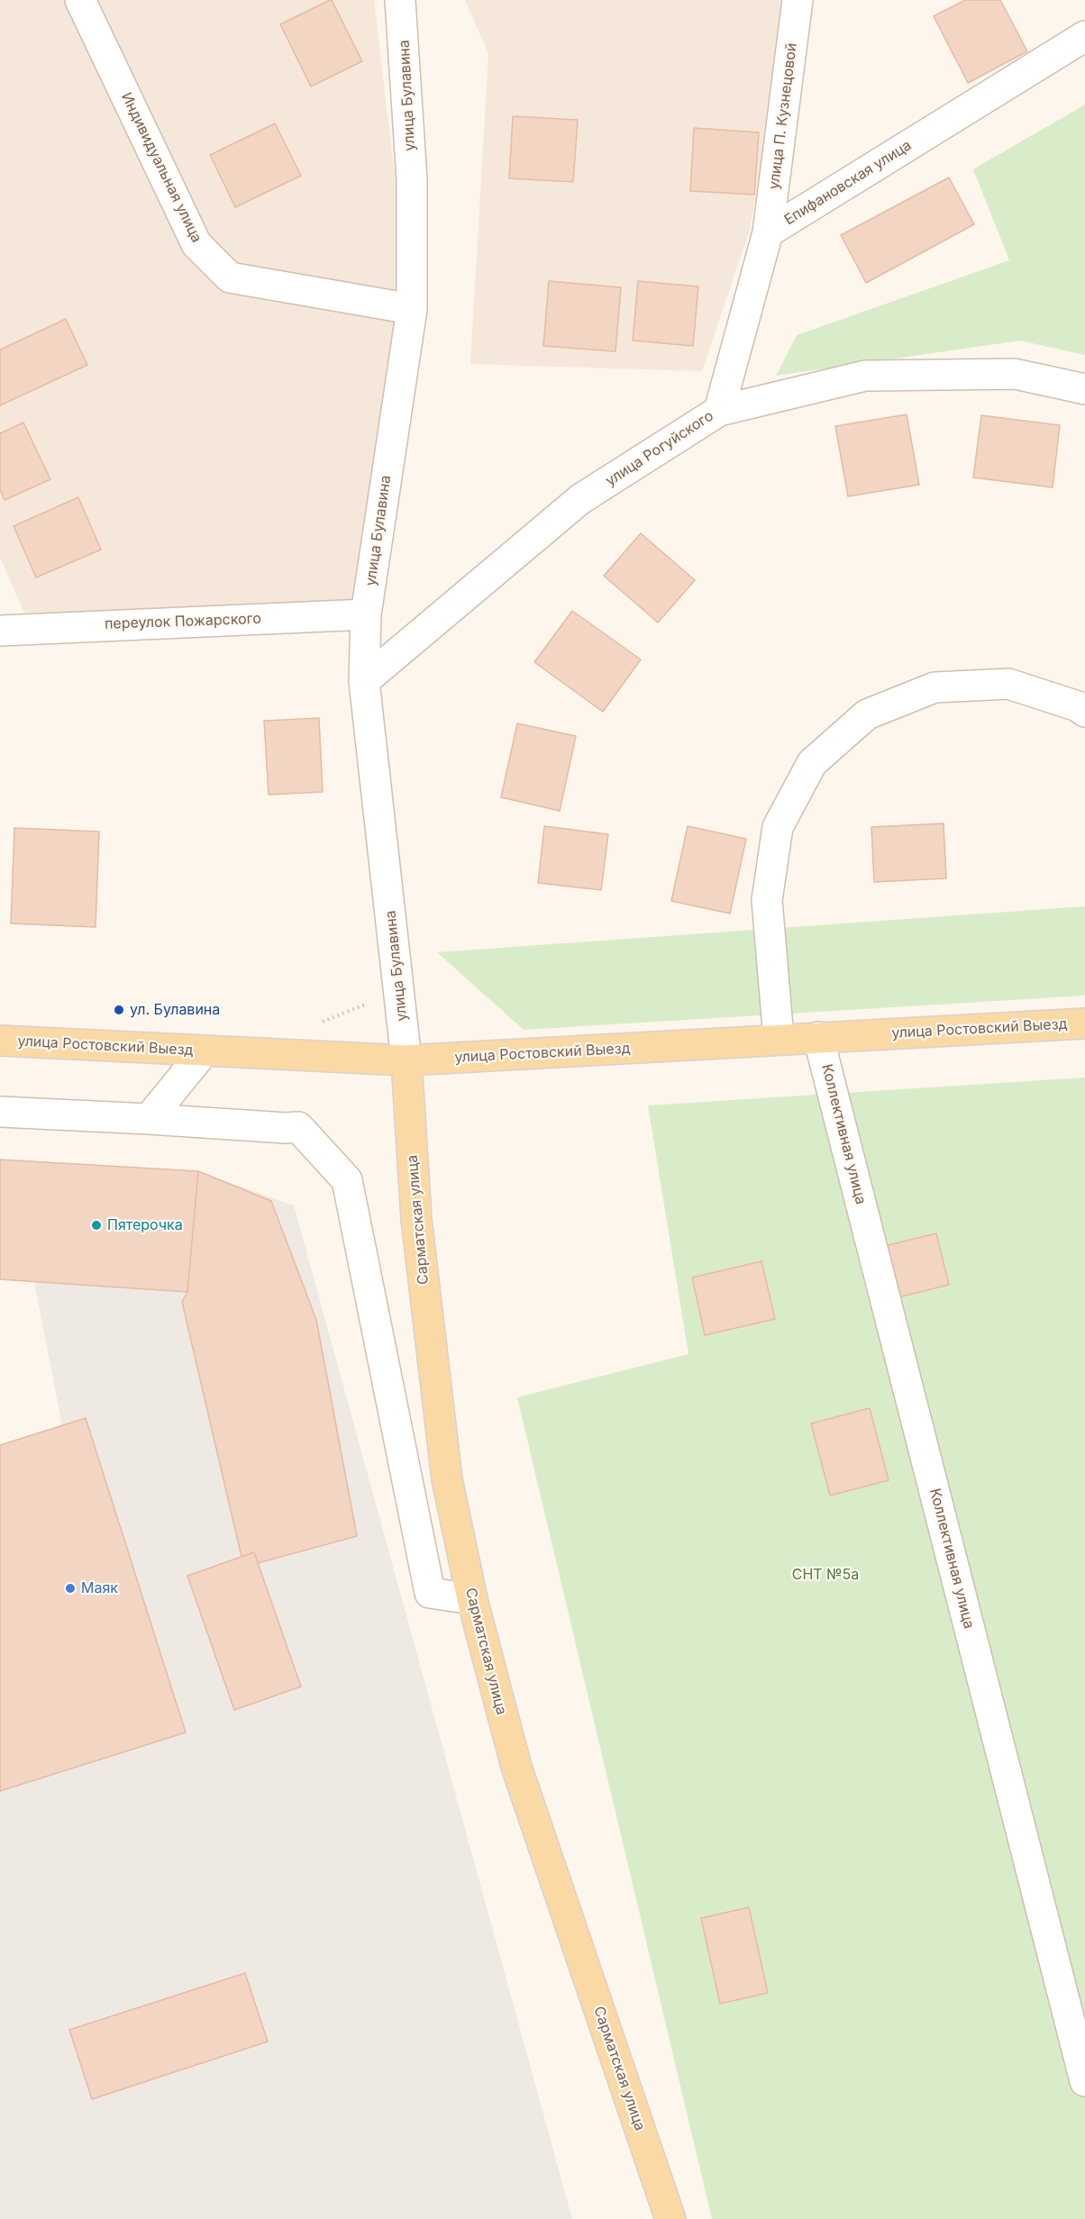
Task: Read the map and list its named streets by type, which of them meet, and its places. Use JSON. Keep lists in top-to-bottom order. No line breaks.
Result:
{"streets":{"main road":["улица Ростовский Выезд","Сарматская улица"],"street":["улица Булавина","улица П. Кузнецовой","Индивидуальная улица","Епифановская улица","улица Рогуйского","переулок Пожарского","Коллективная улица"]},"crossings":[["улица Булавина","Индивидуальная улица"],["улица Булавина","улица Рогуйского"],["улица Булавина","переулок Пожарского"],["улица Булавина","улица Ростовский Выезд"],["улица Булавина","Сарматская улица"],["улица П. Кузнецовой","Епифановская улица"],["Епифановская улица","улица Рогуйского"],["улица Ростовский Выезд","Коллективная улица"],["улица Ростовский Выезд","Сарматская улица"]],"parks":["СНТ №5а"],"places":["ул. Булавина","Пятерочка","Маяк"]}
